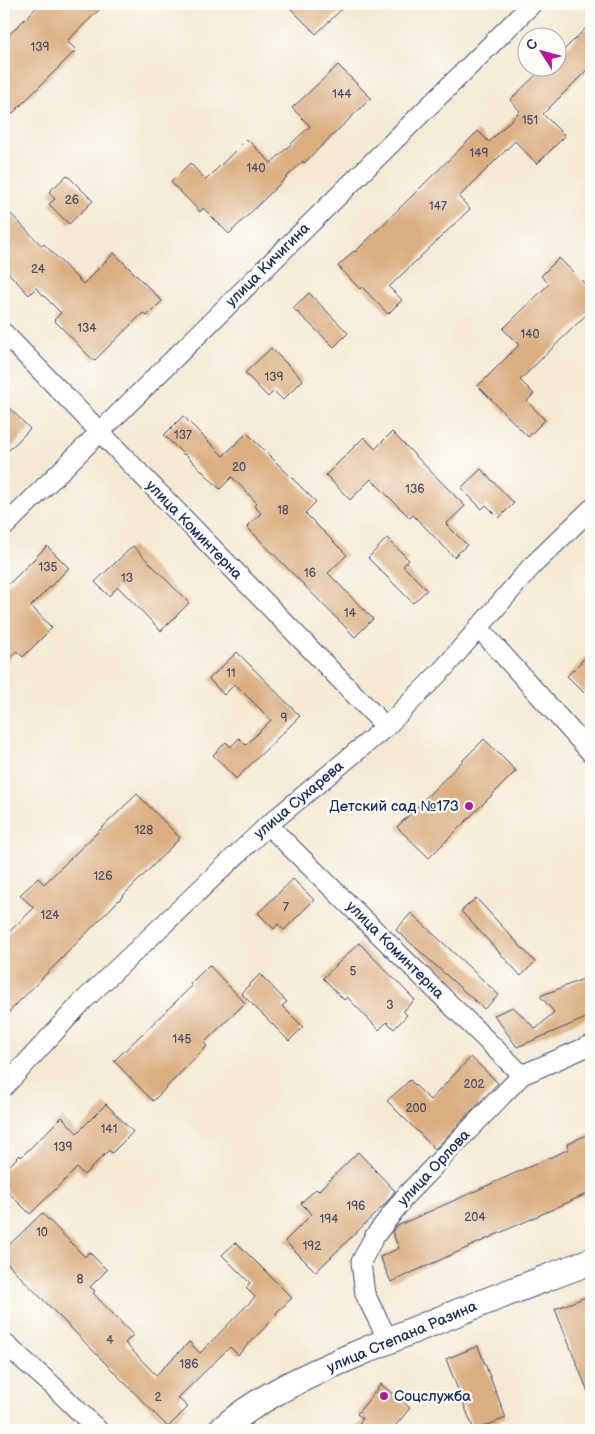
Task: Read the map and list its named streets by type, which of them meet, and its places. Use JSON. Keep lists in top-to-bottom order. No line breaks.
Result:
{"streets":{"main road":["улица Степана Разина"],"street":["улица Кичигина","улица Коминтерна","улица Сухарева","улица Орлова"]},"crossings":[["улица Кичигина","улица Коминтерна"],["улица Коминтерна","улица Сухарева"],["улица Коминтерна","улица Орлова"],["улица Орлова","улица Степана Разина"]],"places":["Детский сад №173","Соцслужба"],"house_numbers":["139","144","151","149","140","26","147","24","134","140","139","137","20","136","18","135","16","13","14","11","9","128","126","7","124","5","3","145","202","200","141","139","196","204","194","10","192","8","4","186","2"],"north":"top left"}
